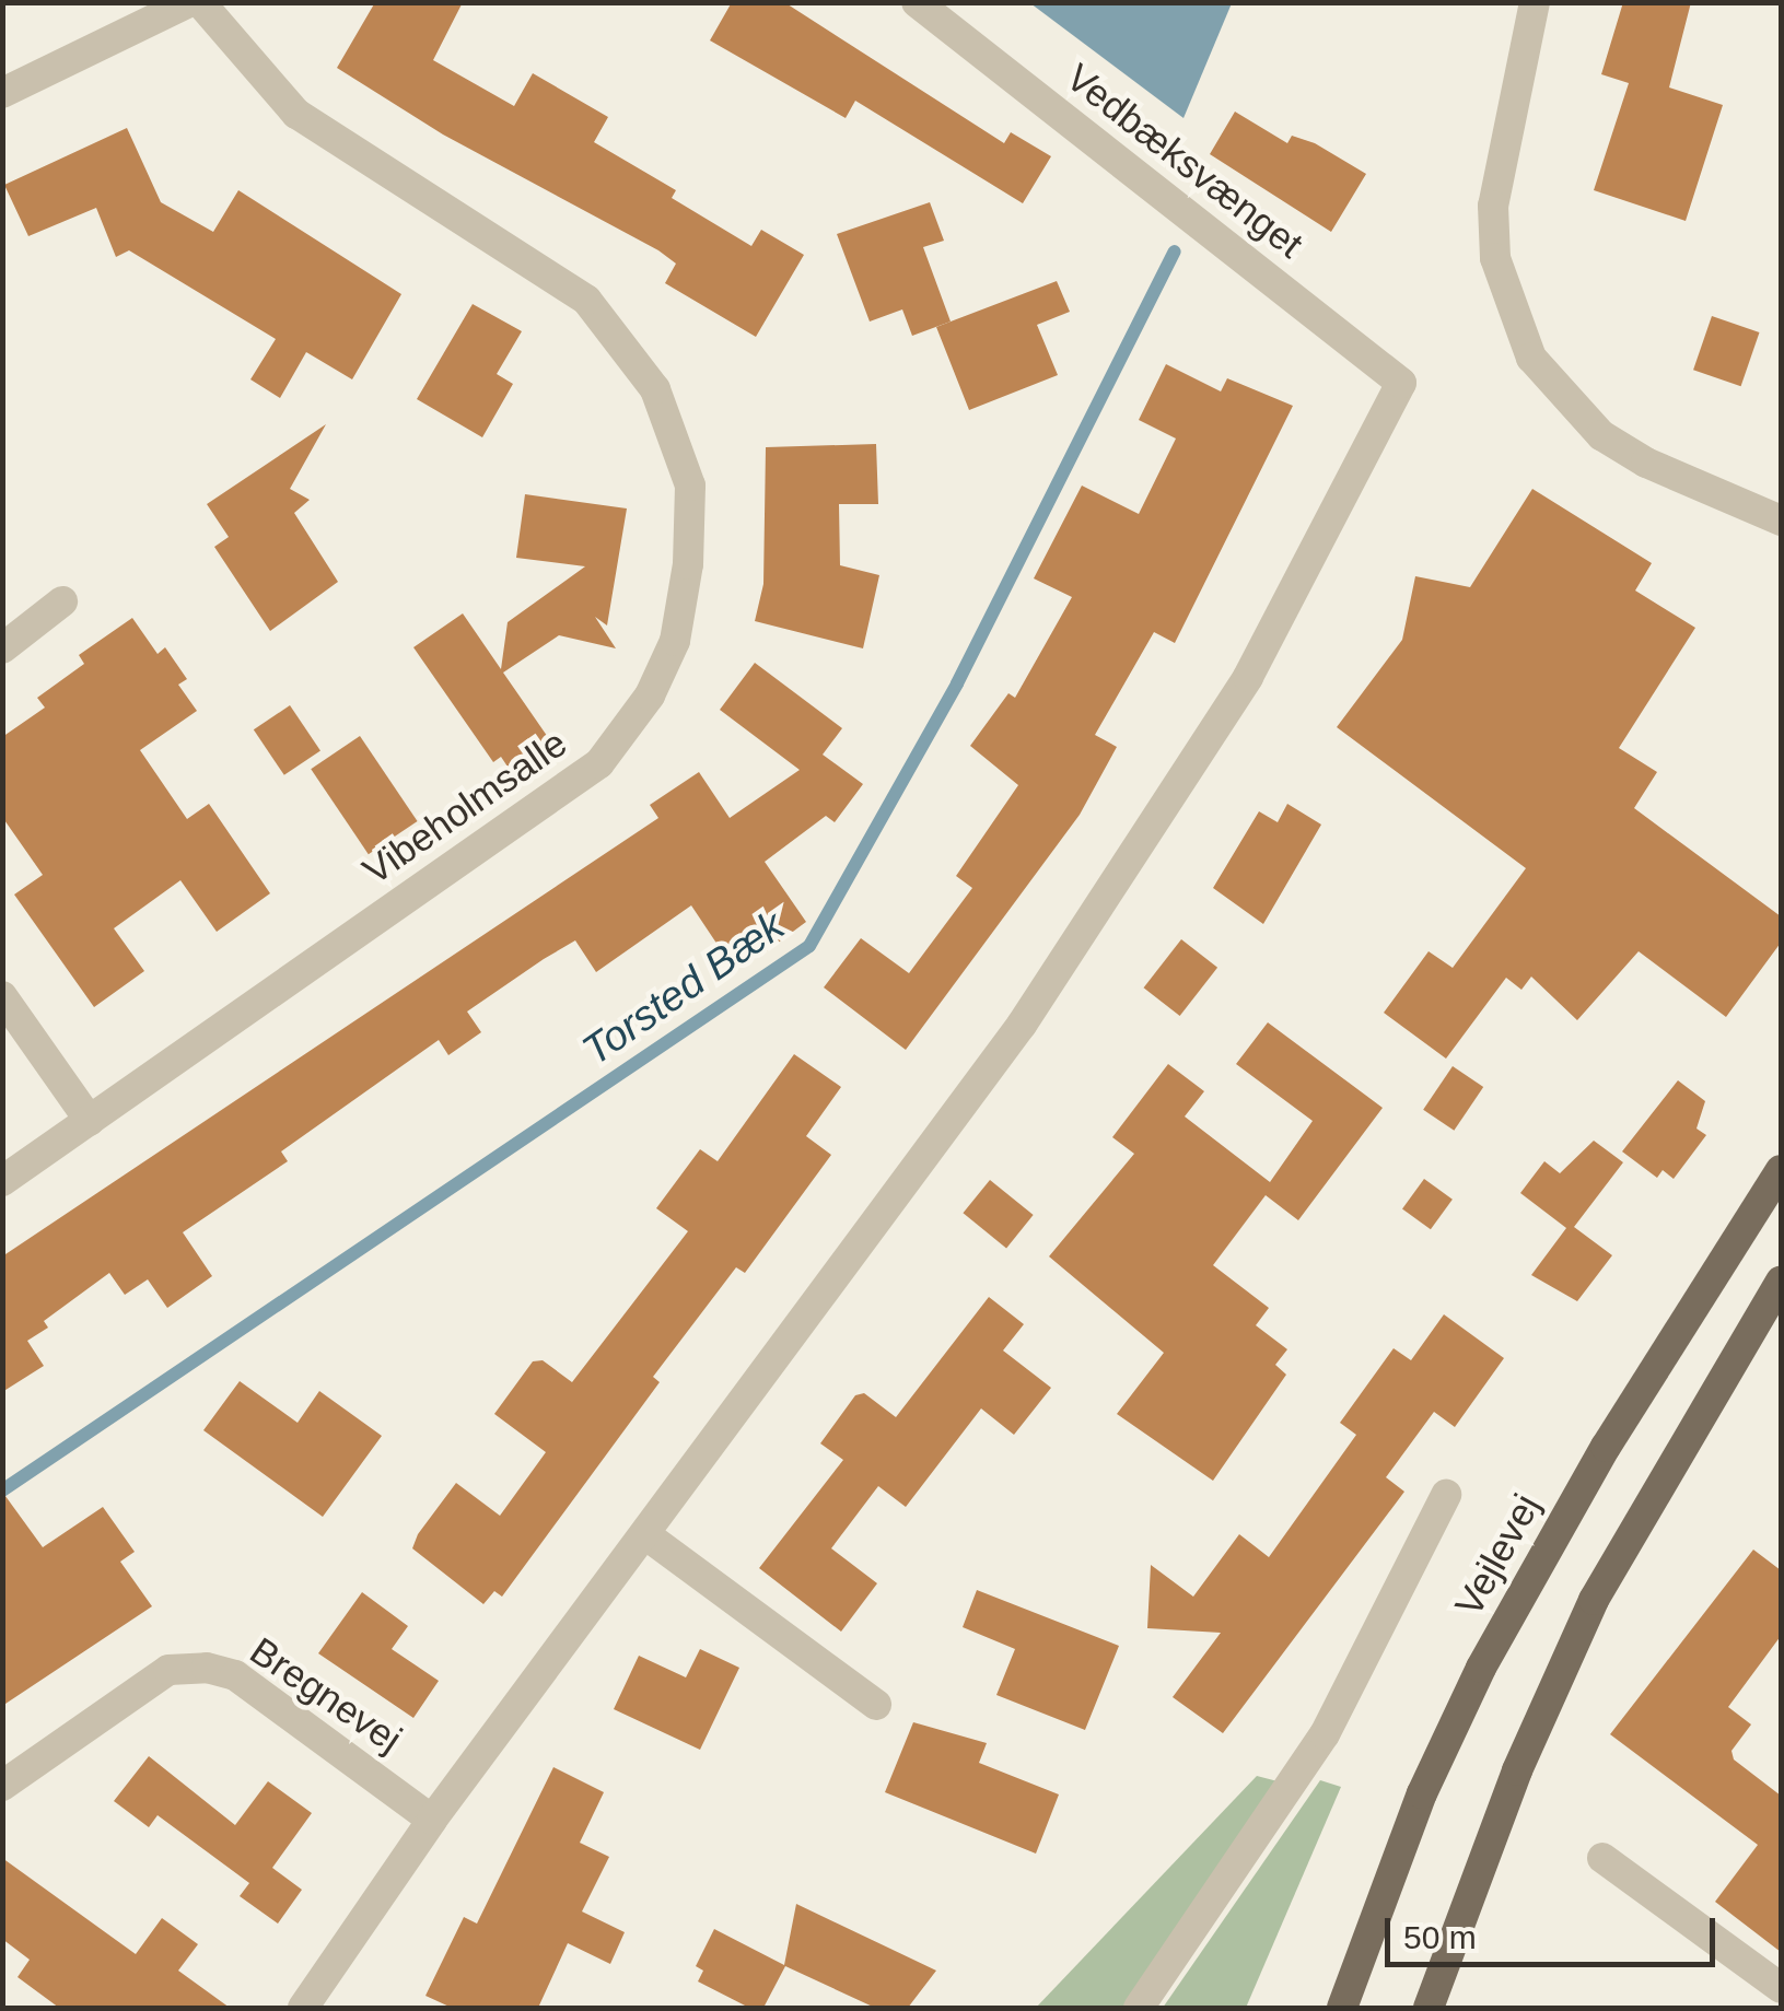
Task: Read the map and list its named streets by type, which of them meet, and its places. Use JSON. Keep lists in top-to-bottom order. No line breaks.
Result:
{"streets":{"main road":["Vejlevej"],"street":["Vedbæksvænget","Vibeholmsalle","Bregnevej"]},"water":["Torsted Bæk"],"scale_bar":"50 m"}
